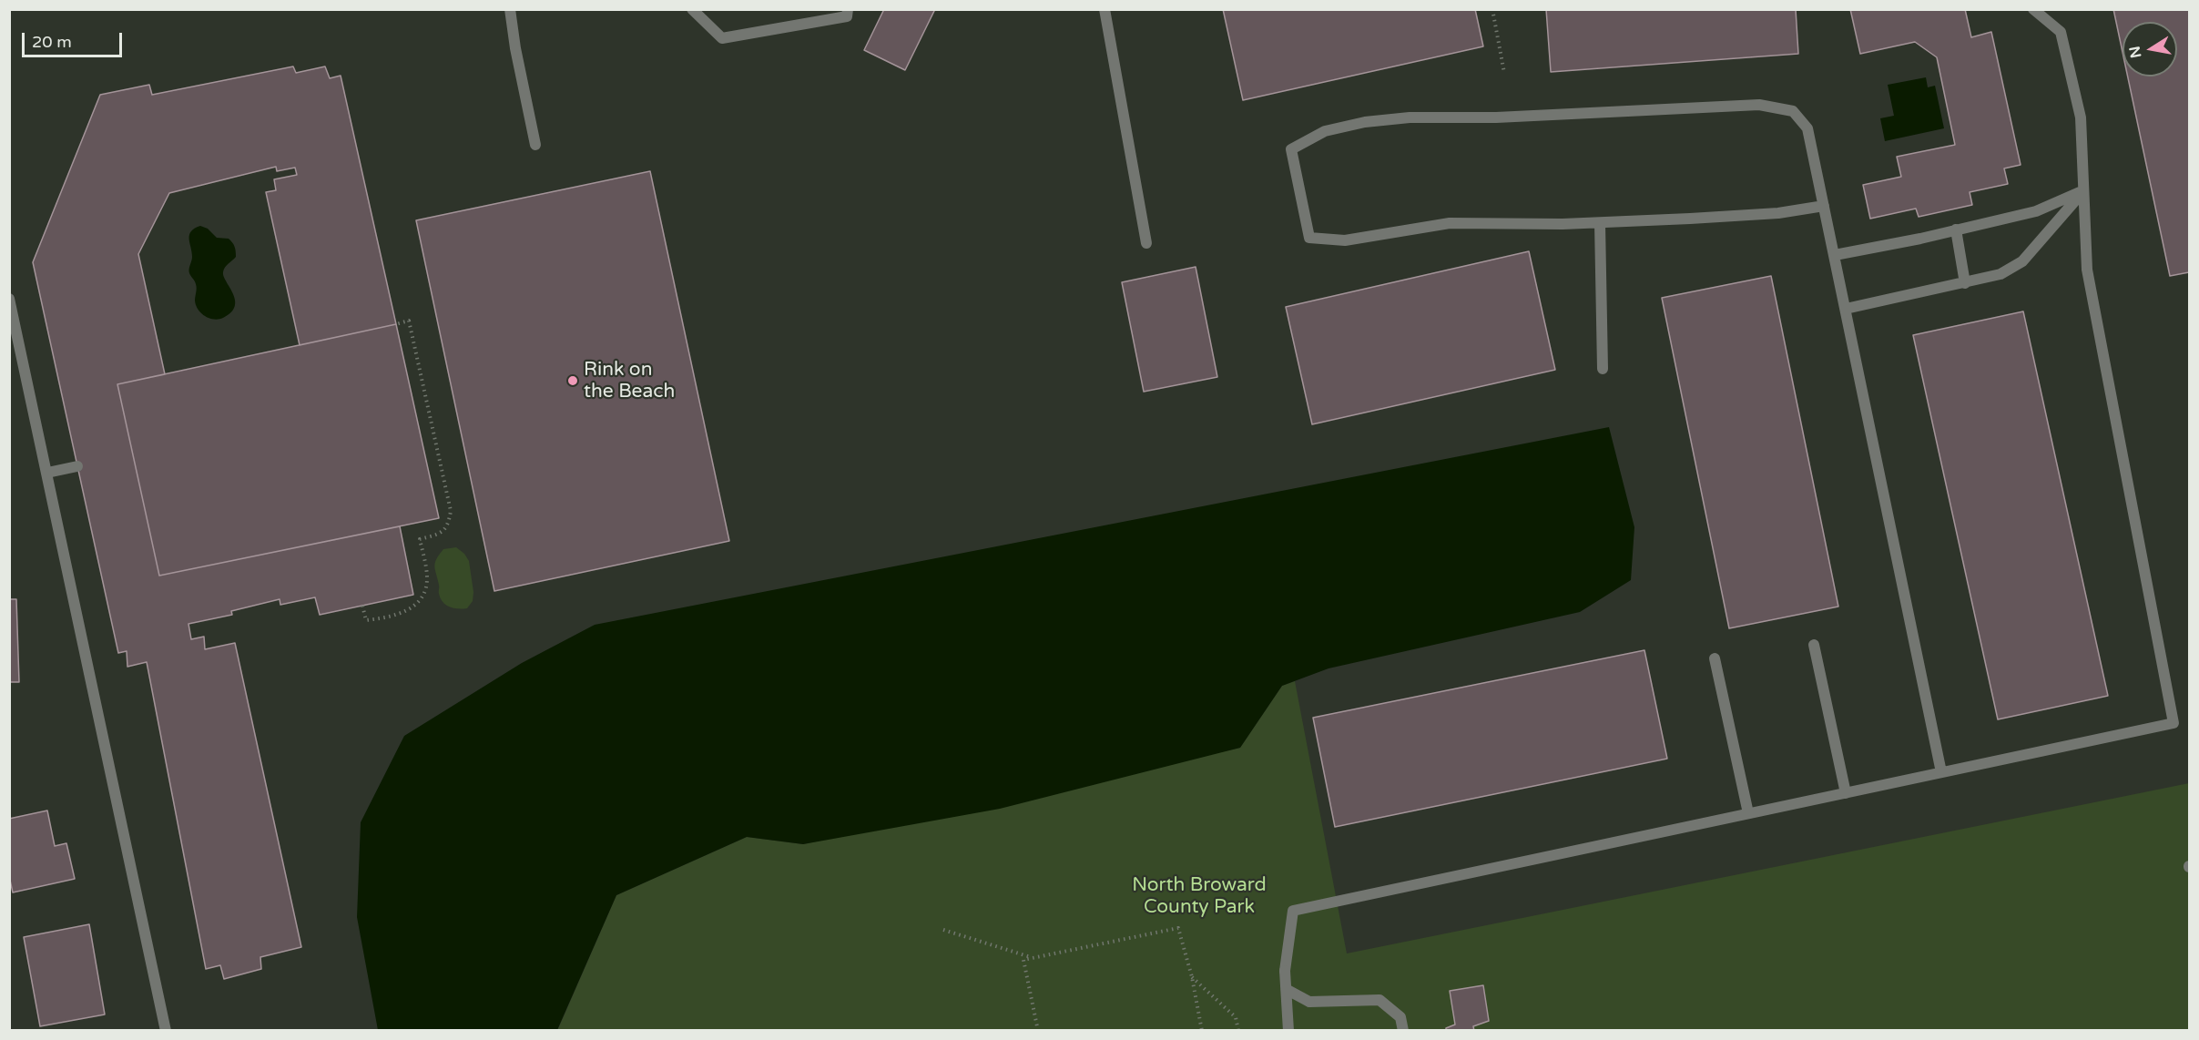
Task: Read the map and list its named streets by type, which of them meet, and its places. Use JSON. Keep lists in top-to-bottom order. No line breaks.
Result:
{"parks":["North Broward County Park"],"places":["Rink on the Beach"],"scale_bar":"20 m","north":"left"}
